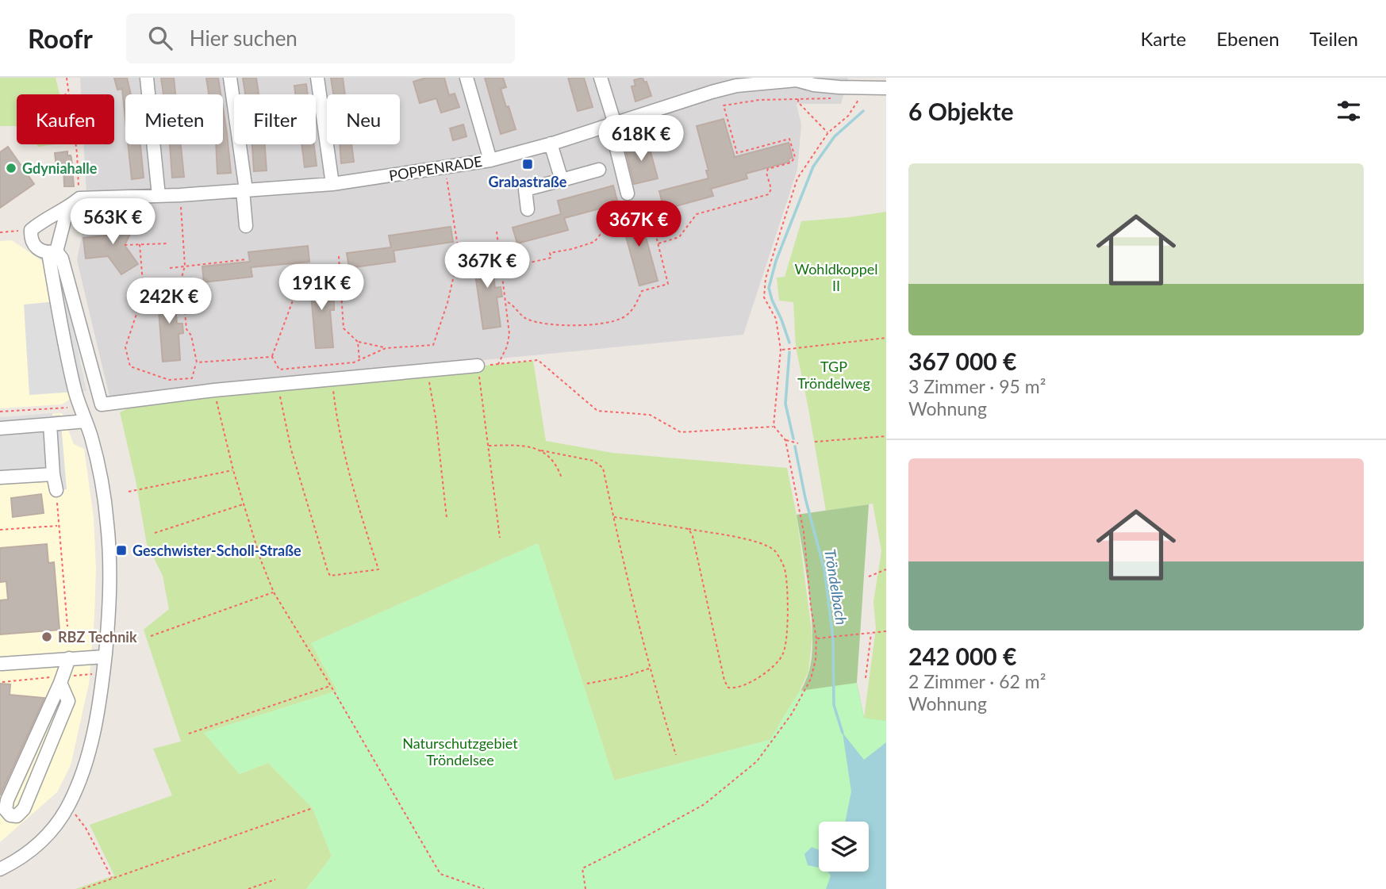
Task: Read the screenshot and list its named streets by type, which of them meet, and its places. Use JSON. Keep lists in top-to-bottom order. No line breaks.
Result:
{"streets":{"street":["POPPENRADE"]},"water":["Tröndelbach"],"parks":["Wohldkoppel II","TGP Tröndelweg","Naturschutzgebiet Tröndelsee"],"places":{"transit":["Grabastraße","Geschwister-Scholl-Straße"],"other":["Gdyniahalle","RBZ Technik"]},"page":{"header":"Roofr","search":"Hier suchen","nav":["Karte","Ebenen","Teilen"],"heading":"6 Objekte","chip":["Kaufen","Mieten","Filter","Neu"],"price":["618K €","563K €","367K €","367K €","191K €","242K €"],"list":[{"name":"367 000 €","note":"3 Zimmer · 95 m² · Wohnung"},{"name":"242 000 €","note":"2 Zimmer · 62 m² · Wohnung"}]}}
